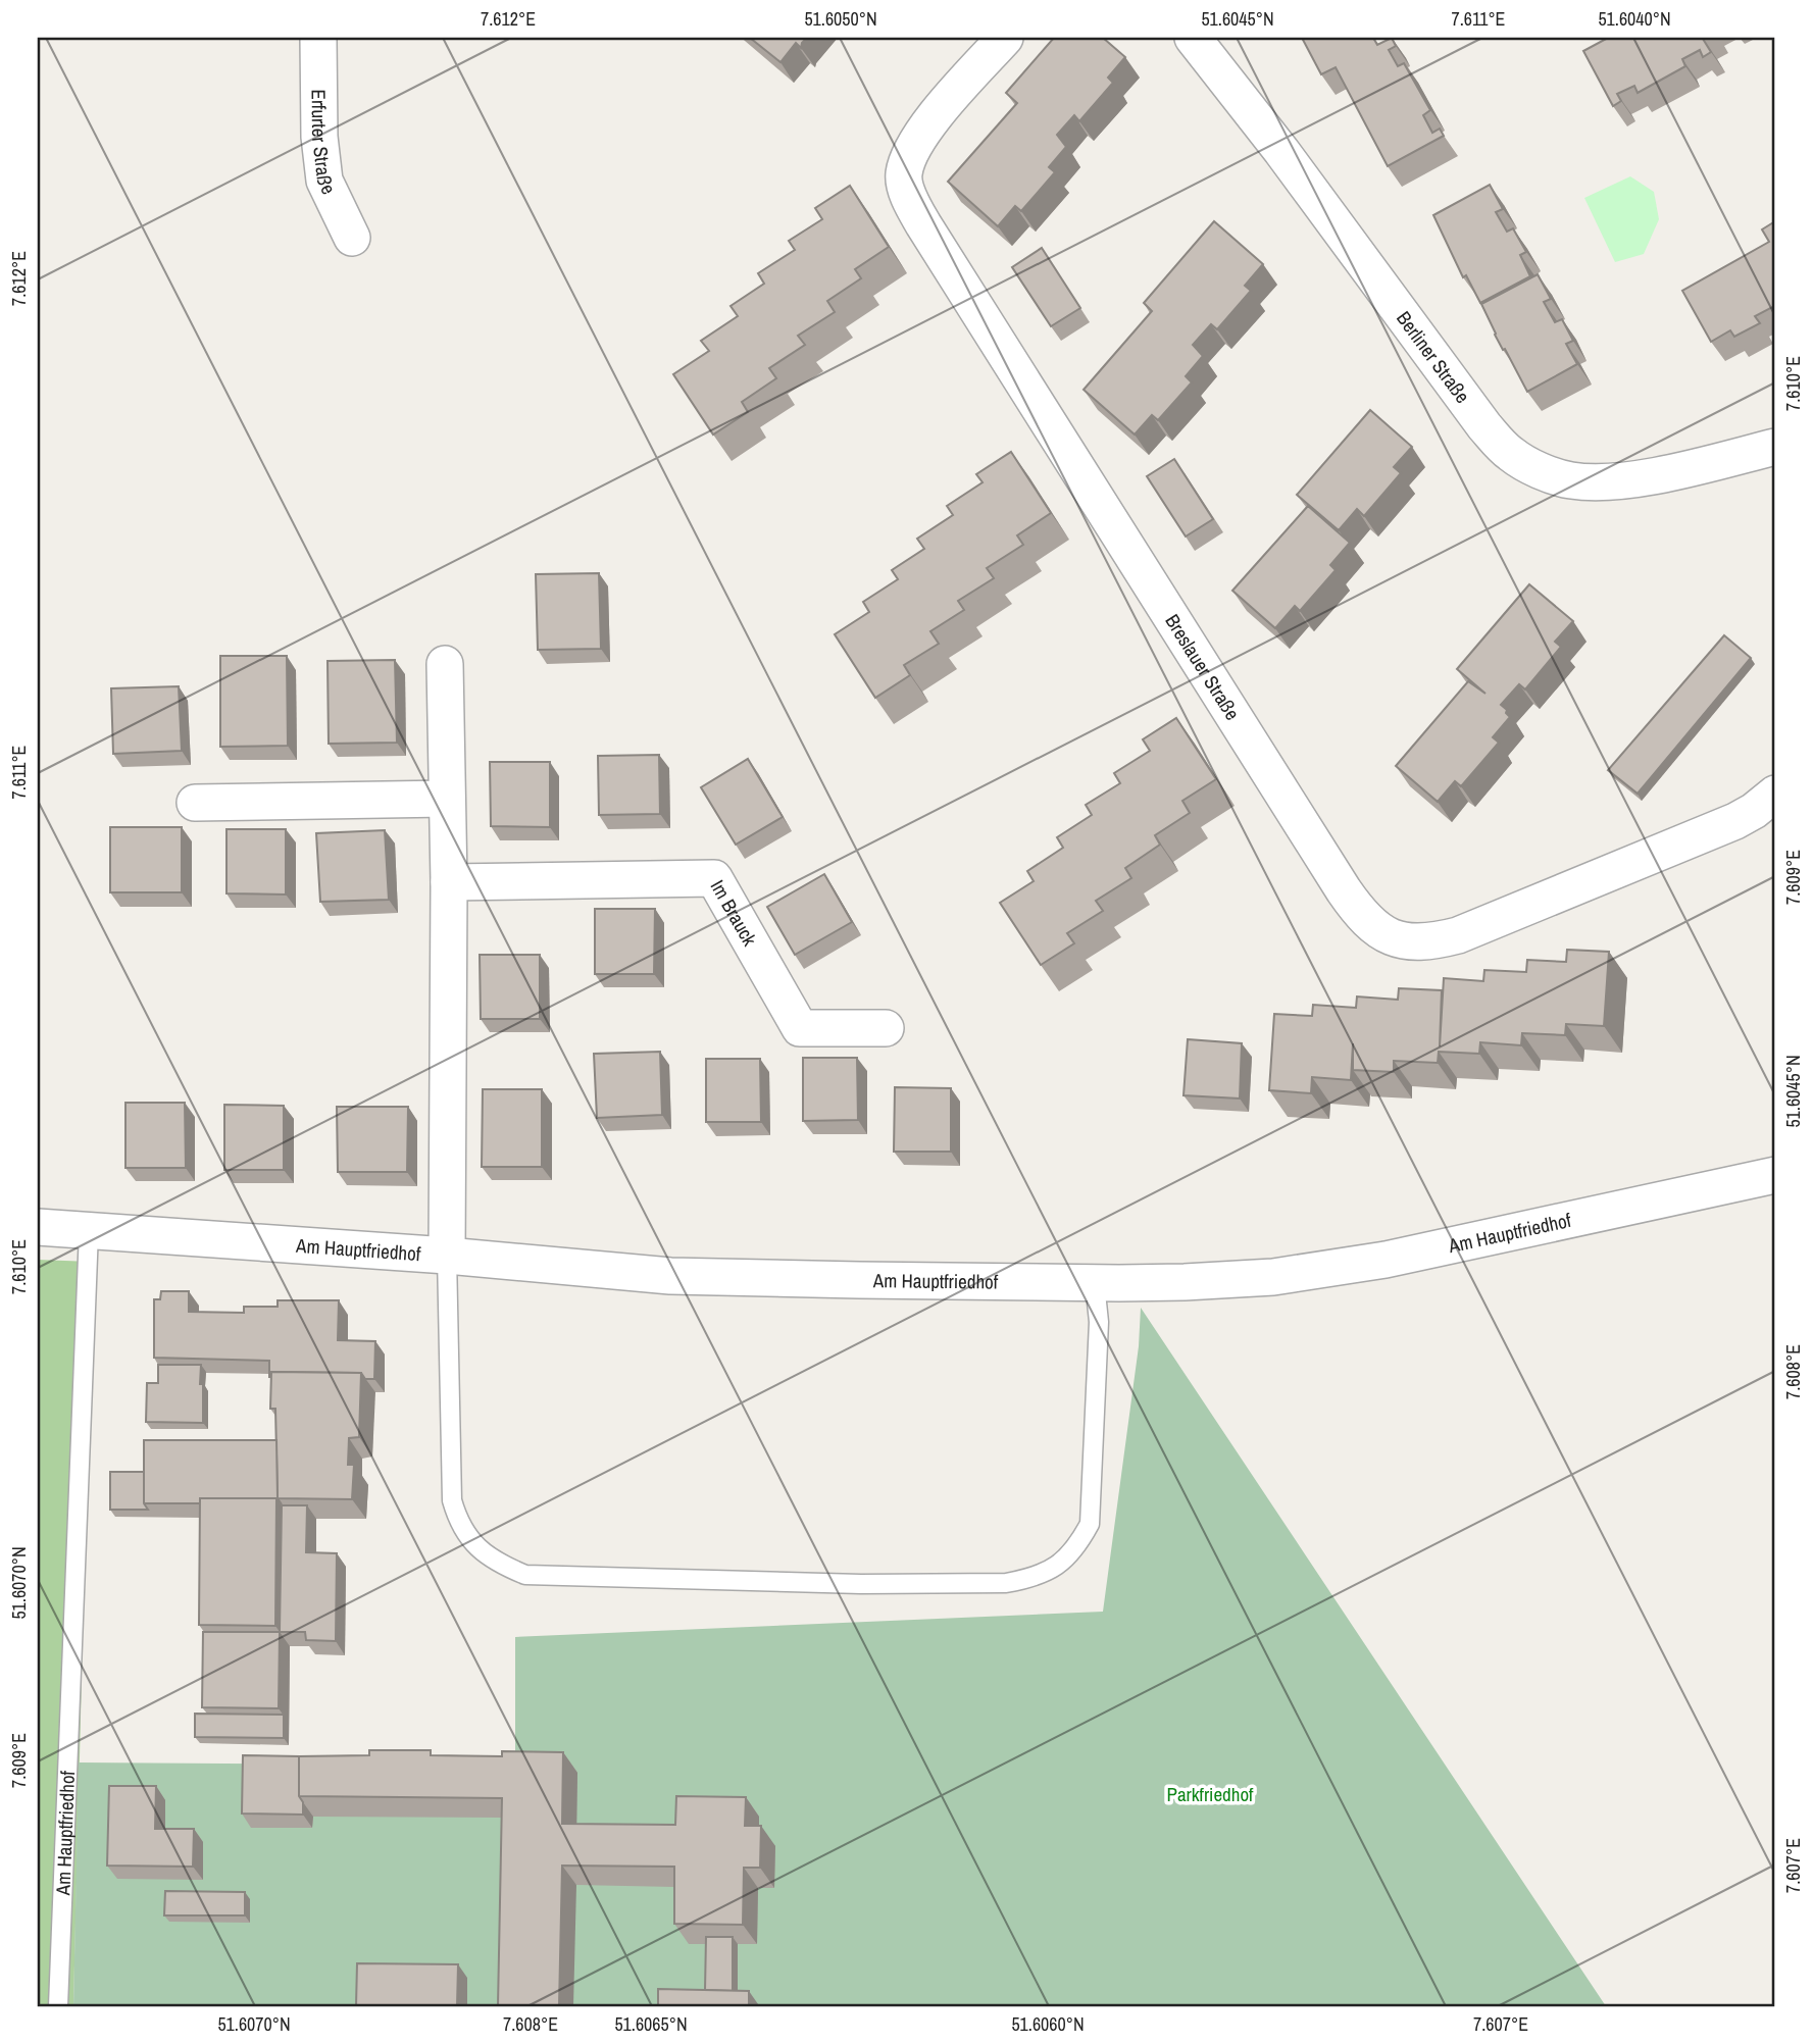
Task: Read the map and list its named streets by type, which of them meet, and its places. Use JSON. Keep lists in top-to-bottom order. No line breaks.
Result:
{"streets":{"street":["Erfurter Straße","Berliner Straße","Breslauer Straße","Im Brauck","Am Hauptfriedhof"]},"parks":["Parkfriedhof"],"coordinates":["7.612°E","51.6050°N","51.6045°N","7.611°E","51.6040°N","7.610°E","7.609°E","7.608°E","51.6070°N","7.607°E","51.6065°N","51.6060°N"]}
